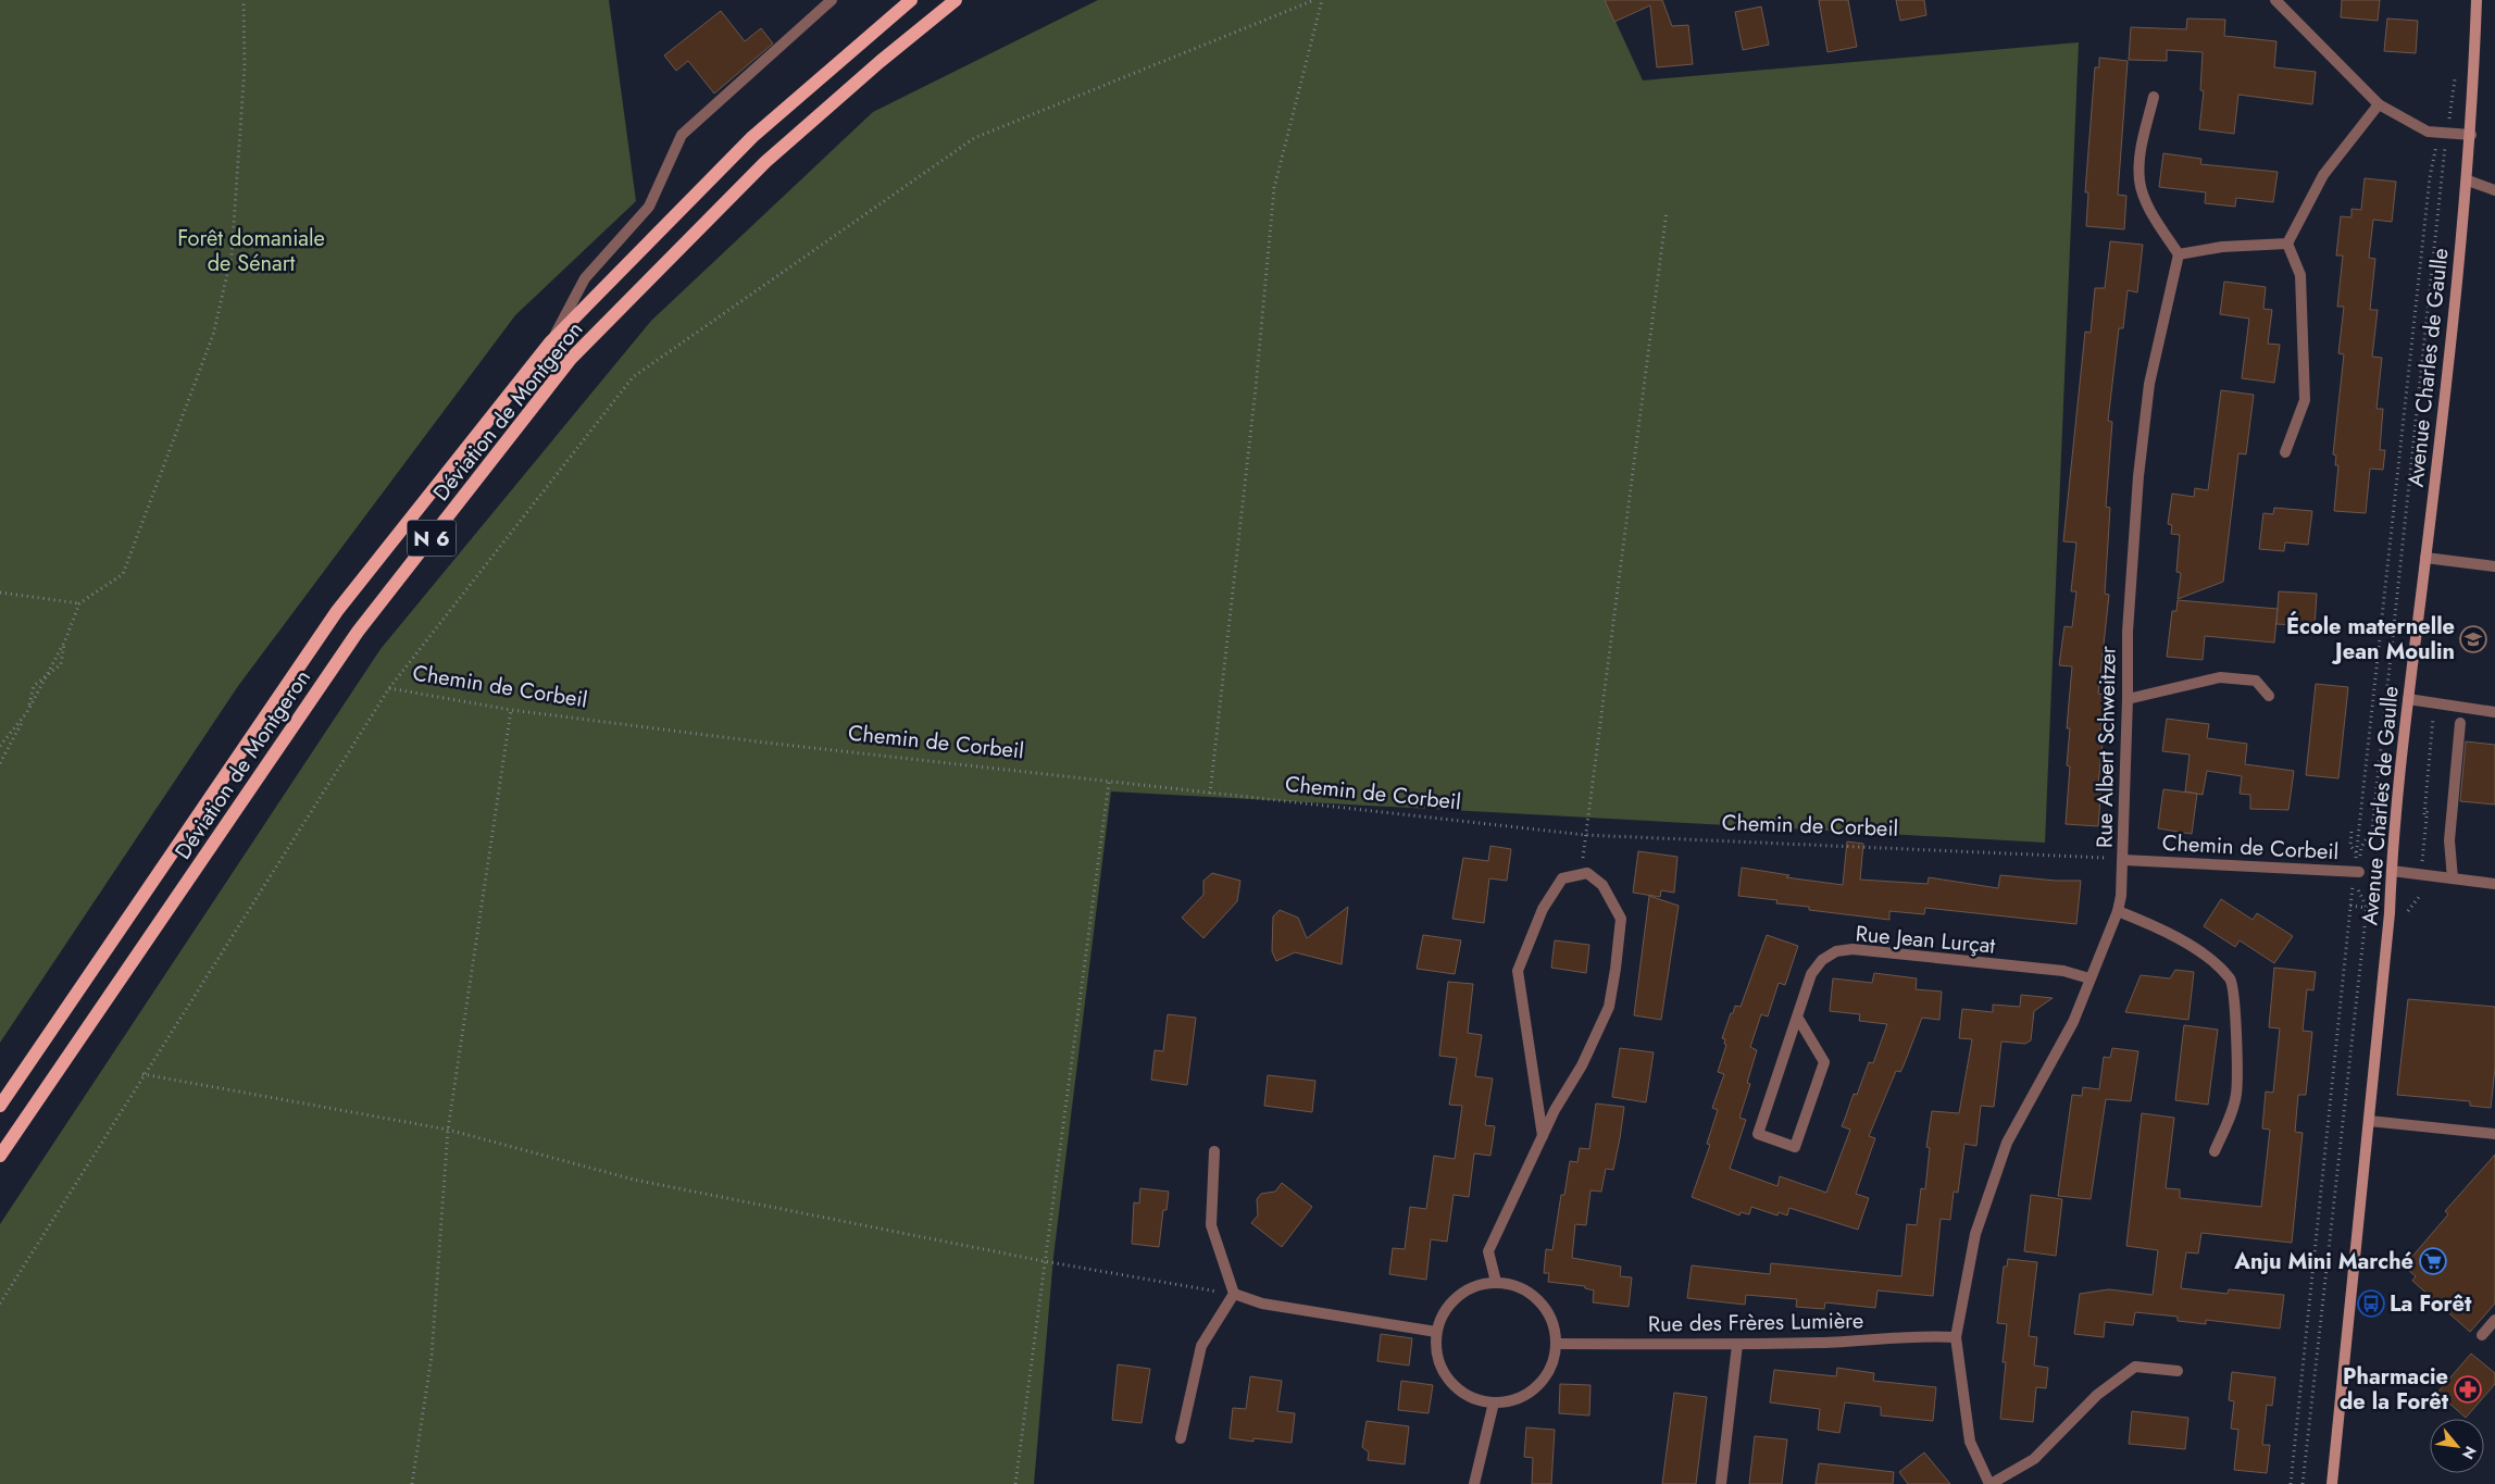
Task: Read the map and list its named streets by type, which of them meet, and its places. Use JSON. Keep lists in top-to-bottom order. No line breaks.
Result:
{"streets":{"main road":["Avenue Charles de Gaulle","Déviation de Montgeron","N 6"],"street":["Chemin de Corbeil","Rue Albert Schweitzer","Rue Jean Lurçat","Rue des Frères Lumière"]},"crossings":[["Chemin de Corbeil","Rue Albert Schweitzer"],["Rue Albert Schweitzer","Rue Jean Lurçat"],["Rue Albert Schweitzer","Rue des Frères Lumière"]],"parks":["Forêt domaniale de Sénart"],"places":{"school or university":["École maternelle Jean Moulin"],"supermarket":["Anju Mini Marché"],"bus stop":["La Forêt"],"pharmacy":["Pharmacie de la Forêt"]},"north":"bottom right"}
